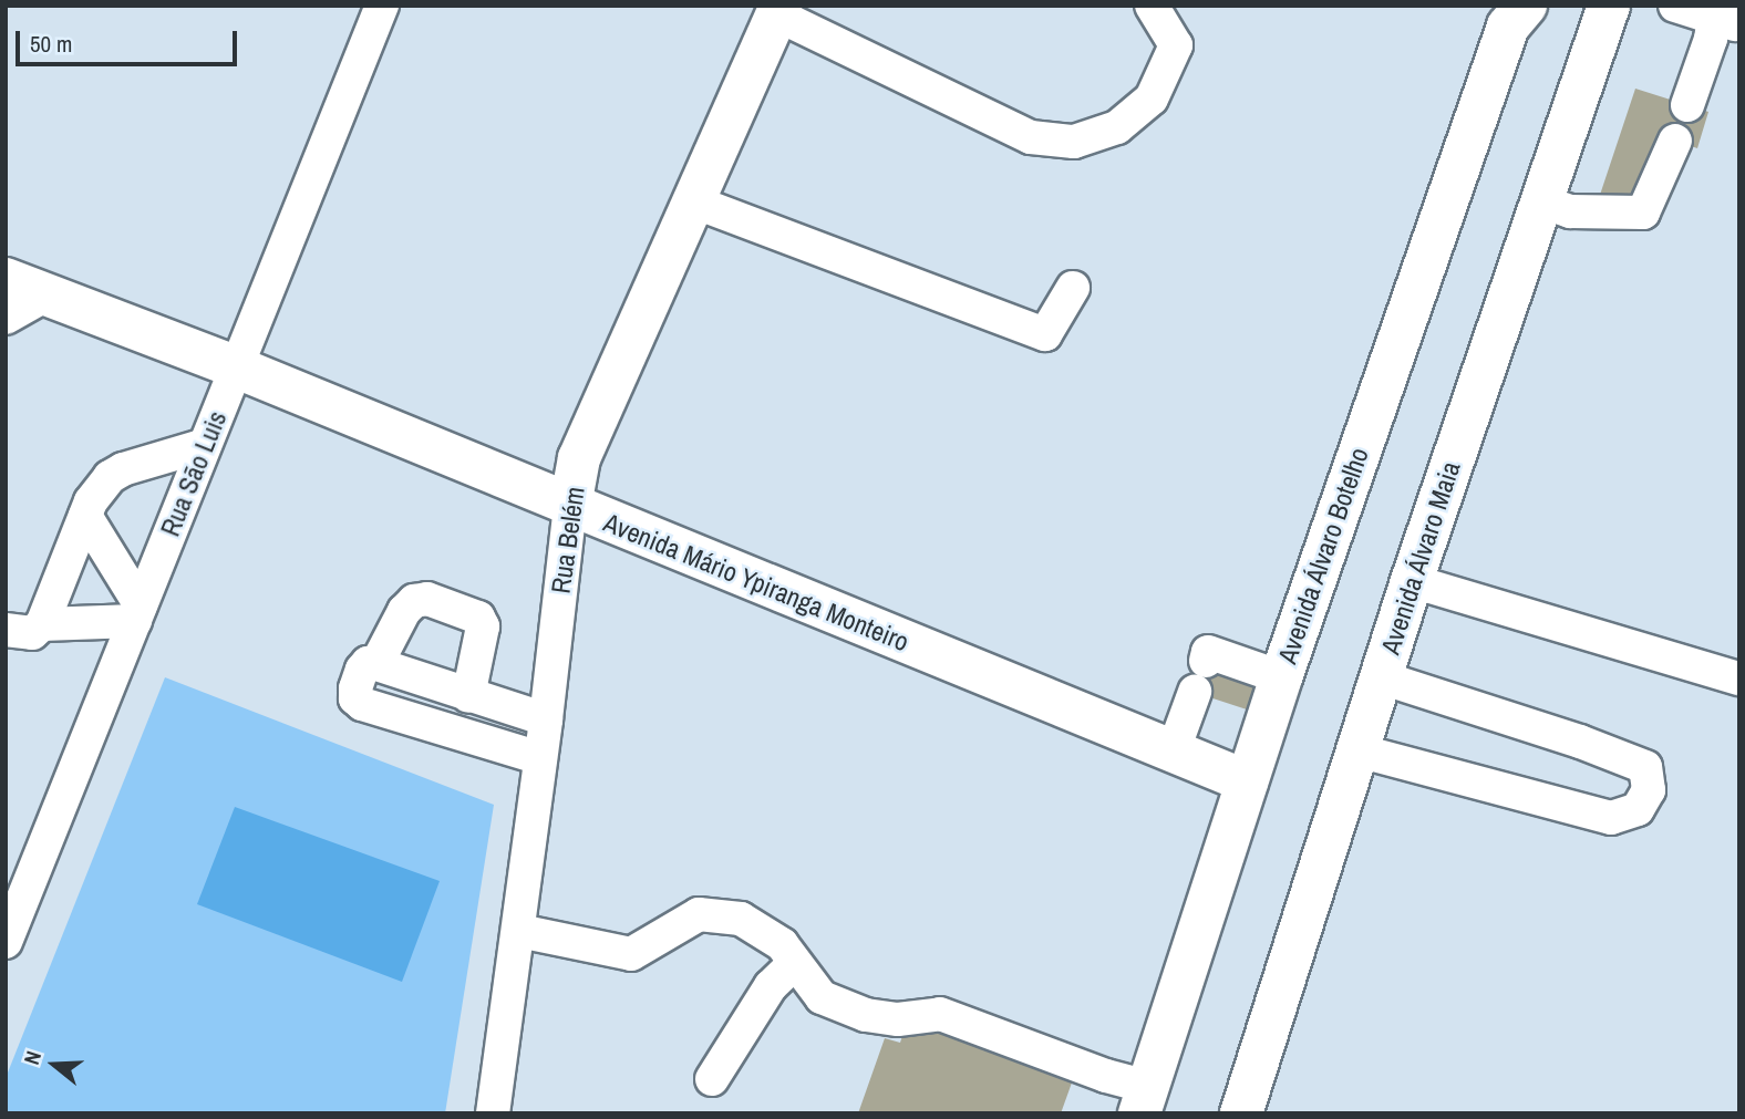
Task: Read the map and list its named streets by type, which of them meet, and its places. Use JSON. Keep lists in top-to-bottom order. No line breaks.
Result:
{"streets":{"main road":["Rua Belém","Avenida Álvaro Botelho","Avenida Álvaro Maia","Avenida Mário Ypiranga Monteiro"],"street":["Rua São Luis"]},"crossings":[["Rua São Luis","Avenida Mário Ypiranga Monteiro"],["Rua Belém","Avenida Mário Ypiranga Monteiro"],["Avenida Álvaro Botelho","Avenida Mário Ypiranga Monteiro"]],"scale_bar":"50 m","north":"left"}
